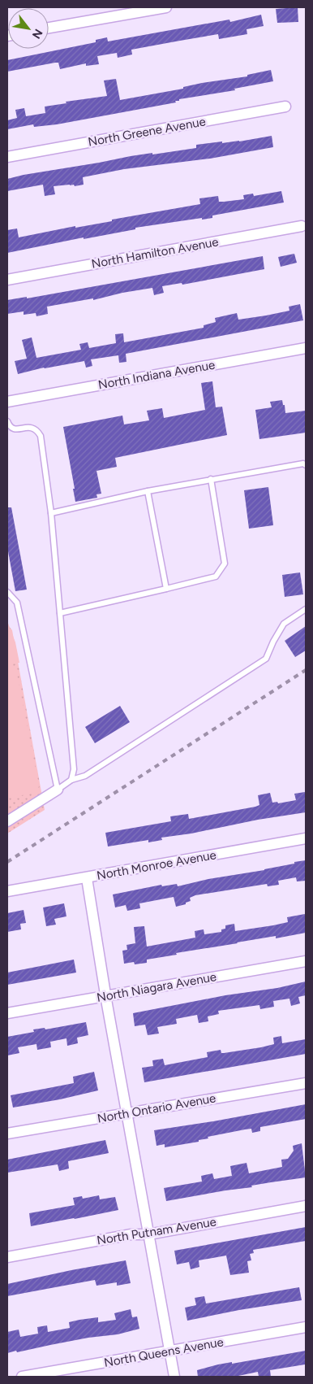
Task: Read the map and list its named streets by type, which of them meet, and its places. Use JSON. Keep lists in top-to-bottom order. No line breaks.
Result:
{"streets":{"street":["North Greene Avenue","North Hamilton Avenue","North Indiana Avenue","North Monroe Avenue","North Niagara Avenue","North Ontario Avenue","North Putnam Avenue","North Queens Avenue"]},"north":"bottom right"}
